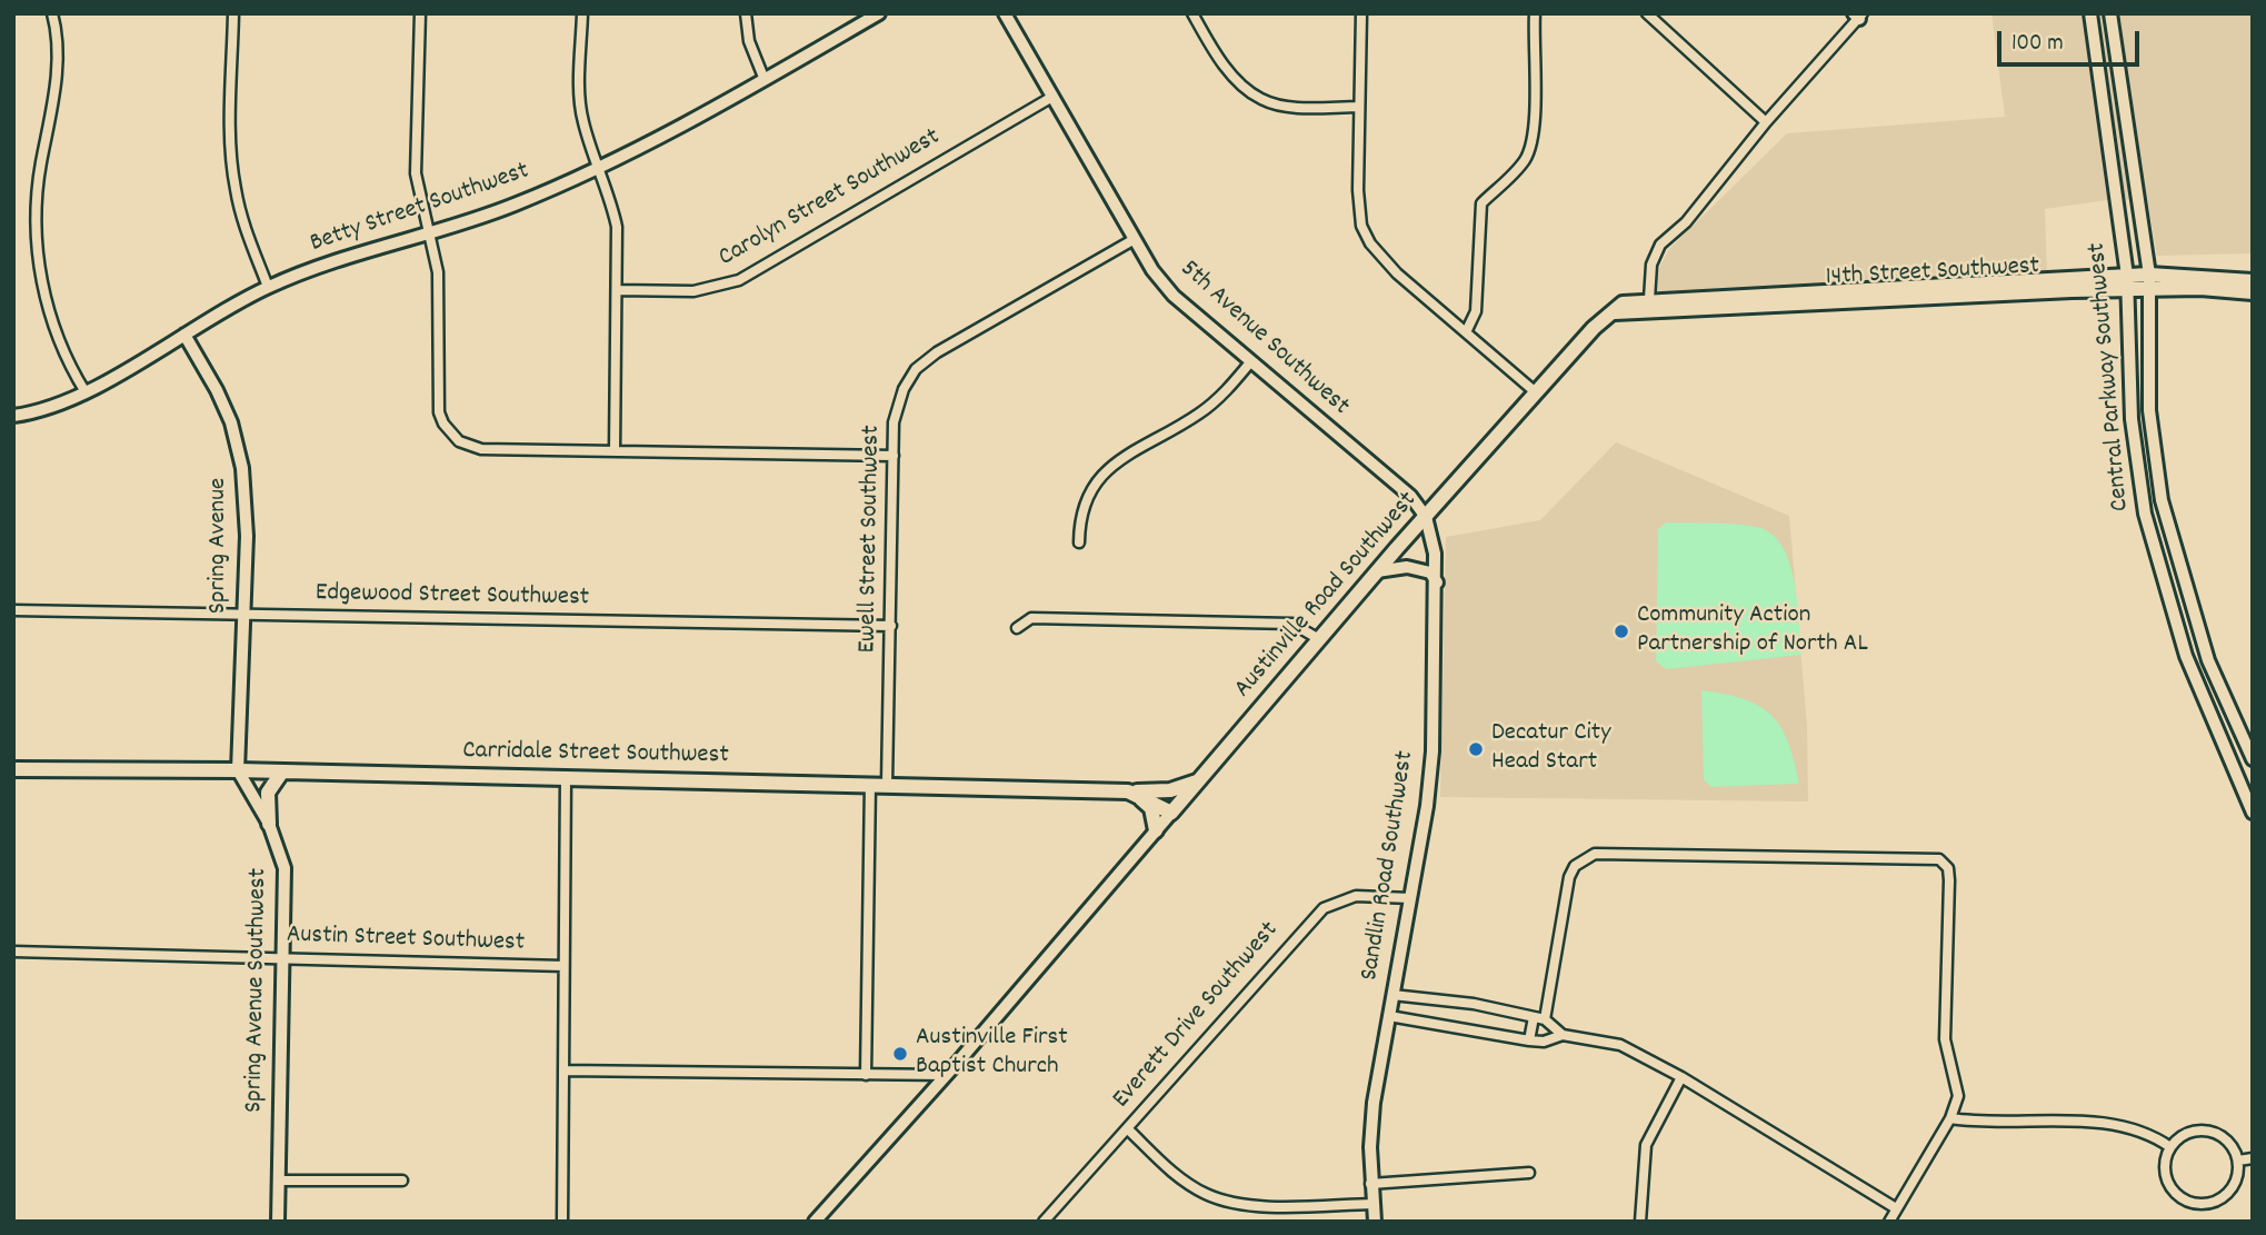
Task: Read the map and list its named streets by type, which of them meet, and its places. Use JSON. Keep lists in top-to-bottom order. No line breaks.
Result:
{"streets":{"main road":["14th Street Southwest","Austinville Road Southwest","Carridale Street Southwest"],"street":["Carolyn Street Southwest","Betty Street Southwest","5th Avenue Southwest","Central Parkway Southwest","Ewell Street Southwest","Spring Avenue","Edgewood Street Southwest","Sandlin Road Southwest","Austin Street Southwest","Spring Avenue Southwest","Everett Drive Southwest"]},"crossings":[["Carolyn Street Southwest","5th Avenue Southwest"],["Betty Street Southwest","Spring Avenue"],["14th Street Southwest","Central Parkway Southwest"],["14th Street Southwest","Austinville Road Southwest"],["5th Avenue Southwest","Ewell Street Southwest"],["5th Avenue Southwest","Austinville Road Southwest"],["5th Avenue Southwest","Sandlin Road Southwest"],["Ewell Street Southwest","Edgewood Street Southwest"],["Ewell Street Southwest","Carridale Street Southwest"],["Spring Avenue","Edgewood Street Southwest"],["Spring Avenue","Carridale Street Southwest"],["Spring Avenue","Spring Avenue Southwest"],["Austinville Road Southwest","Carridale Street Southwest"],["Austinville Road Southwest","Sandlin Road Southwest"],["Carridale Street Southwest","Spring Avenue Southwest"],["Sandlin Road Southwest","Everett Drive Southwest"],["Austin Street Southwest","Spring Avenue Southwest"]],"places":["Community Action Partnership of North AL","Decatur City Head Start","Austinville First Baptist Church"],"scale_bar":"100 m"}
